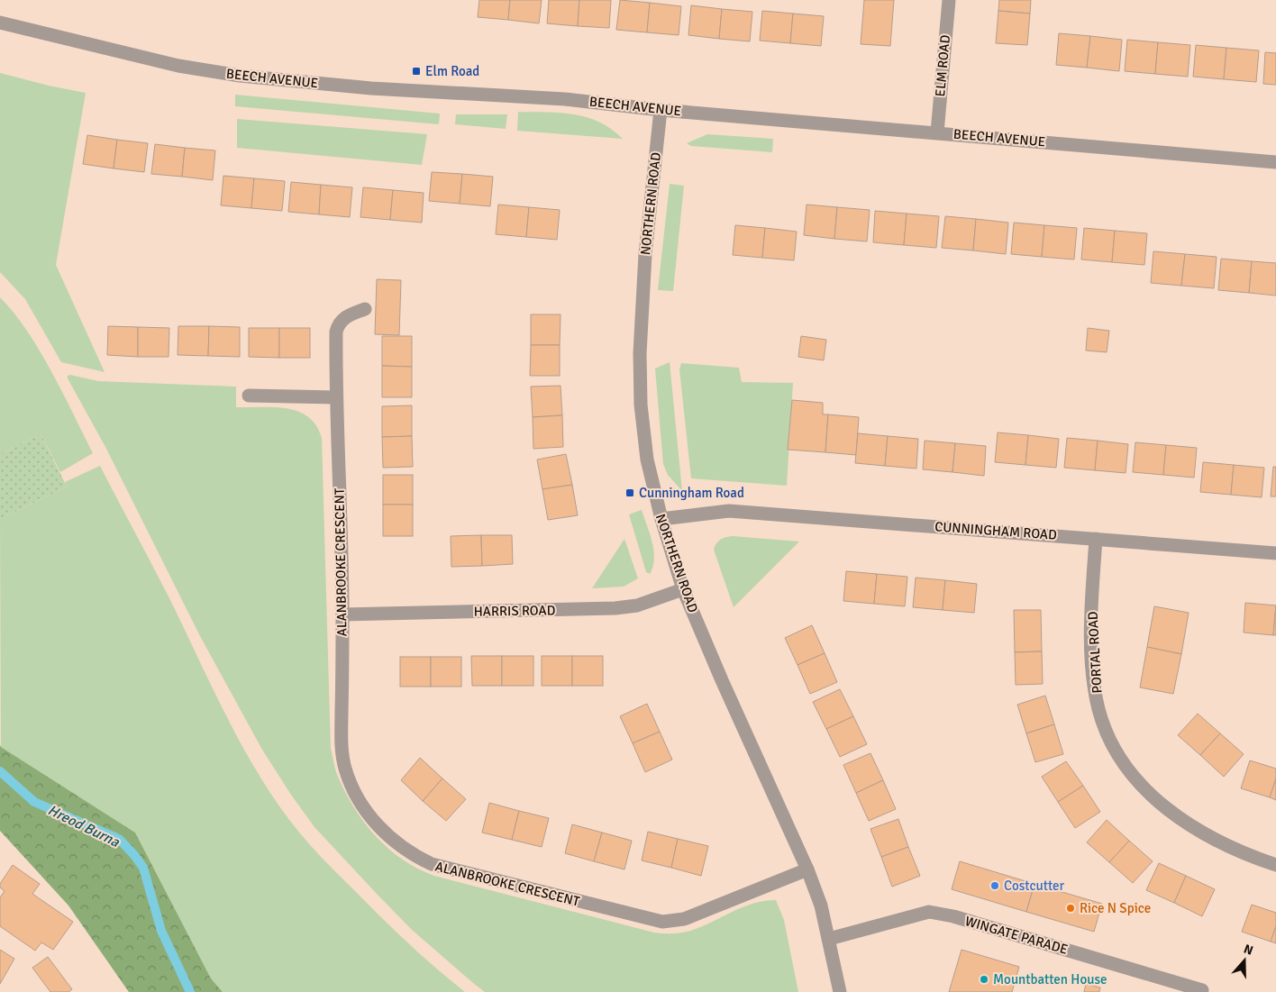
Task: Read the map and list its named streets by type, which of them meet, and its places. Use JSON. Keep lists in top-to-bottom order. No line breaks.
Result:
{"streets":{"street":["ELM ROAD","BEECH AVENUE","NORTHERN ROAD","CUNNINGHAM ROAD","ALANBROOKE CRESCENT","HARRIS ROAD","PORTAL ROAD","WINGATE PARADE"]},"crossings":[["ELM ROAD","BEECH AVENUE"],["BEECH AVENUE","NORTHERN ROAD"],["NORTHERN ROAD","CUNNINGHAM ROAD"],["NORTHERN ROAD","ALANBROOKE CRESCENT"],["NORTHERN ROAD","HARRIS ROAD"],["NORTHERN ROAD","WINGATE PARADE"],["CUNNINGHAM ROAD","PORTAL ROAD"],["ALANBROOKE CRESCENT","HARRIS ROAD"]],"water":["Hreod Burna"],"places":{"transit":["Elm Road","Cunningham Road"],"other":["Costcutter","Rice N Spice","Mountbatten House"]},"north":"top"}
